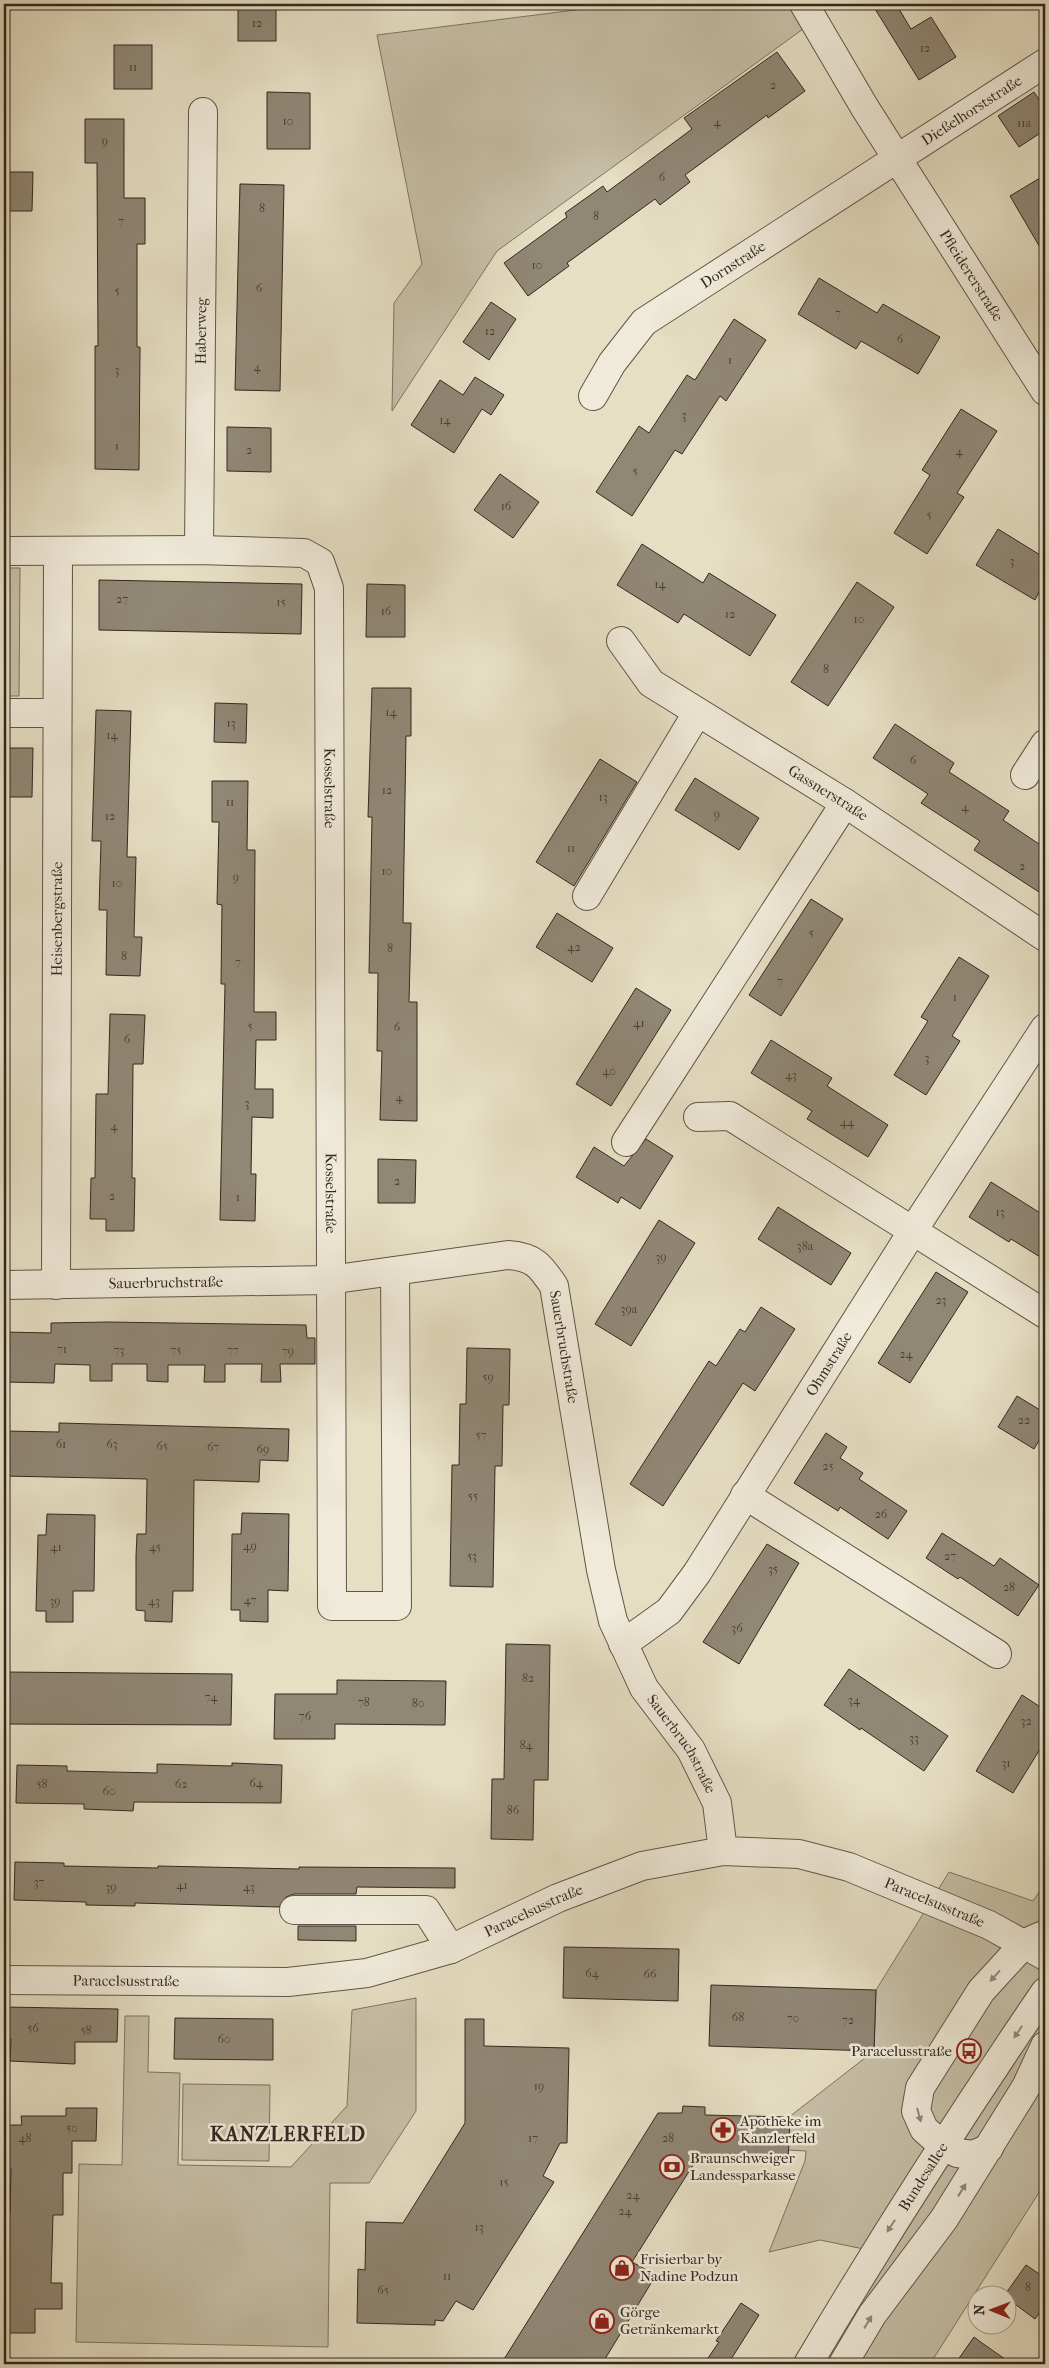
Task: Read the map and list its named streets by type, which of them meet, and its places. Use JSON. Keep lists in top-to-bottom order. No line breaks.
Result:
{"streets":{"street":["Dießelhorststraße","Dornstraße","Pfleidererstraße","Haberweg","Kosselstraße","Gassnerstraße","Heisenbergstraße","Sauerbruchstraße","Ohmstraße","Paracelsusstraße","Bundesallee"]},"crossings":[["Dießelhorststraße","Dornstraße"],["Dießelhorststraße","Pfleidererstraße"],["Dornstraße","Pfleidererstraße"],["Haberweg","Kosselstraße"],["Kosselstraße","Heisenbergstraße"],["Kosselstraße","Sauerbruchstraße"],["Heisenbergstraße","Sauerbruchstraße"],["Sauerbruchstraße","Ohmstraße"],["Sauerbruchstraße","Paracelsusstraße"]],"districts":["KANZLERFELD"],"places":{"bus stop":["Paracelusstraße"],"pharmacy":["Apotheke im Kanzlerfeld"],"bank":["Braunschweiger Landessparkasse"],"shop":["Frisierbar by Nadine Podzun","Görge Getränkemarkt"]},"house_numbers":["12","12","11","2","10","4","11a","9","6","8","8","7","10","6","5","7","12","6","1","4","3","3","14","1","2","4","5","16","5","3","14","27","15","16","12","10","8","14","13","14","6","12","13","11","4","9","12","11","2","10","9","10","5","42","8","8","7","7","1","41","5","6","6","3","40","43","4","3","44","4","2","2","1","13","38a","39","23","39a","71","73","75","77","79","24","59","22","57","61","63","65","67","69","25","55","26","49","41","45","53","27","35","28","47","39","43","36","82","74","34","78","80","76","32","33","84","31","64","58","62","60","86","37","41","39","43","64","66","68","70","72","56","58","60","19","50","48","17","28","15","24","24","13","11","8","65"],"north":"left"}
